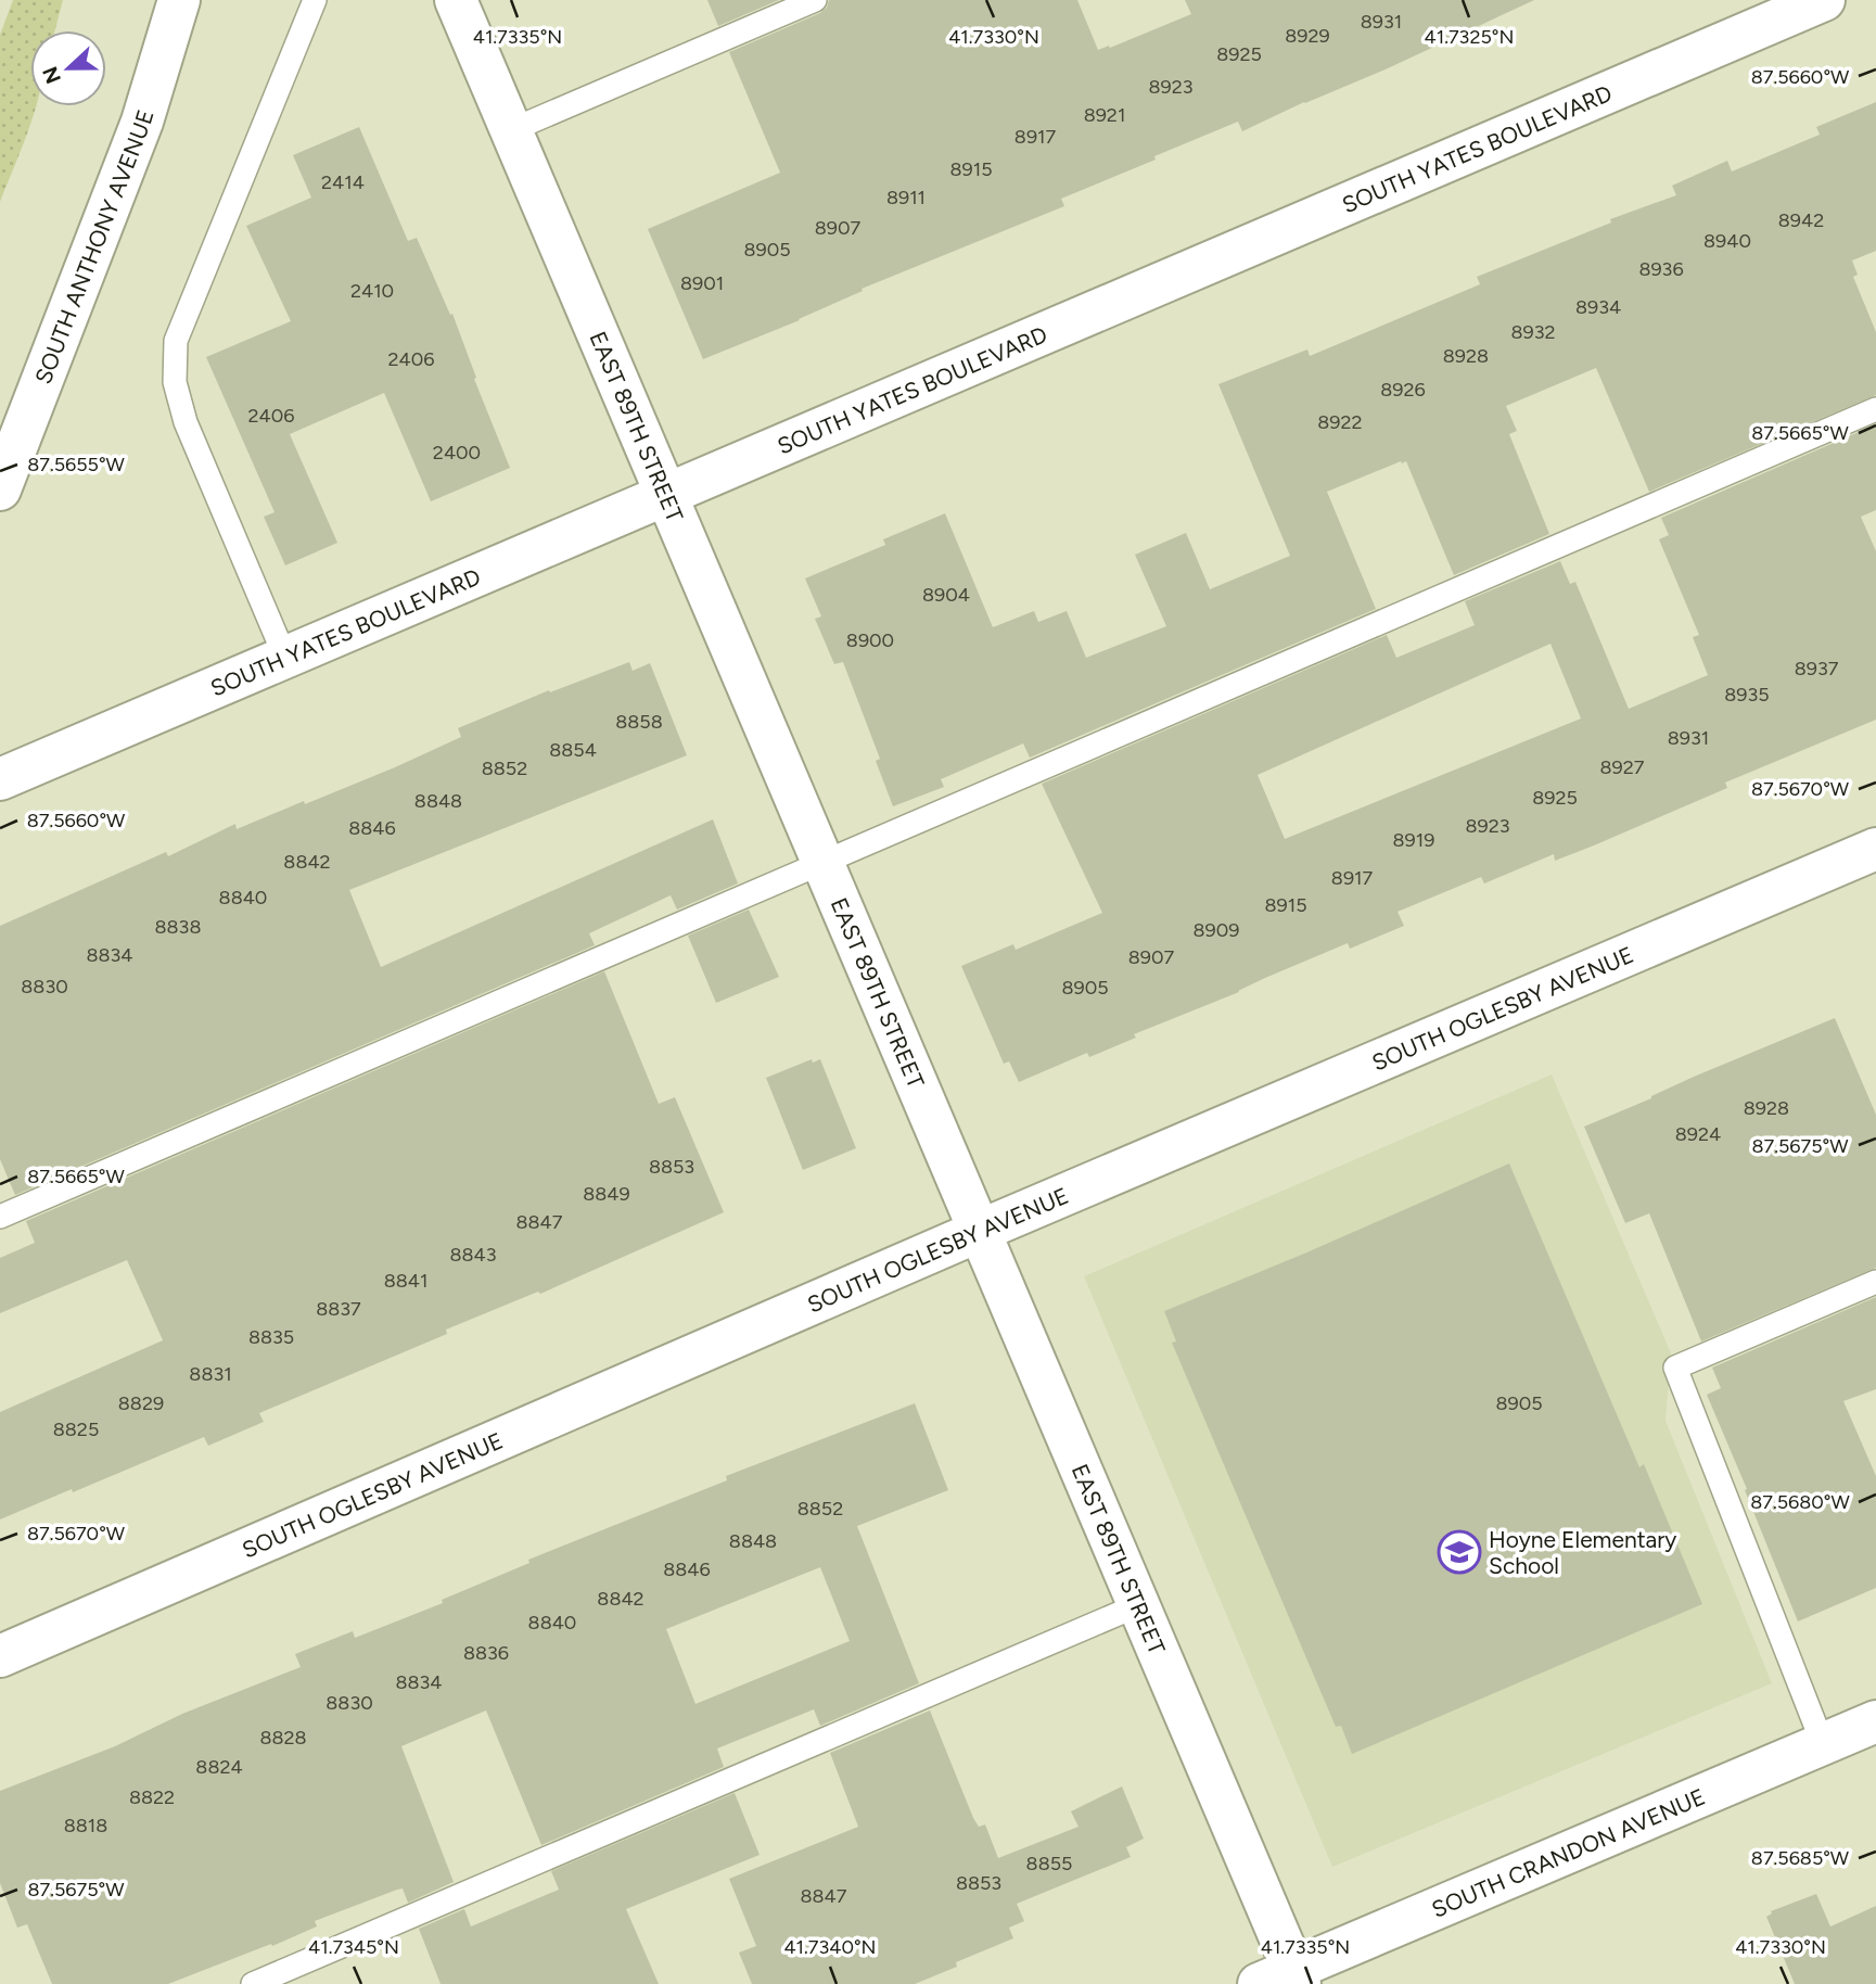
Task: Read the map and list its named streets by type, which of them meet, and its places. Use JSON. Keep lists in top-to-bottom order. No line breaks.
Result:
{"streets":{"street":["SOUTH YATES BOULEVARD","SOUTH ANTHONY AVENUE","EAST 89TH STREET","SOUTH OGLESBY AVENUE","SOUTH CRANDON AVENUE"]},"crossings":[["SOUTH YATES BOULEVARD","EAST 89TH STREET"],["EAST 89TH STREET","SOUTH OGLESBY AVENUE"],["EAST 89TH STREET","SOUTH CRANDON AVENUE"]],"places":{"school or university":["Hoyne Elementary School"]},"house_numbers":["8931","8929","8925","8923","8921","8917","8915","2414","8911","8942","8907","8940","8905","8936","8901","2410","8934","8932","8928","2406","8926","2406","8922","2400","8904","8900","8937","8935","8858","8931","8854","8927","8852","8925","8848","8923","8846","8919","8842","8917","8840","8915","8838","8909","8834","8907","8830","8905","8928","8924","8853","8849","8847","8843","8841","8837","8835","8831","8829","8905","8825","8852","8848","8846","8842","8840","8836","8834","8830","8828","8824","8822","8818","8855","8853","8847"],"north":"left","coordinates":["41.7325°N","41.7335°N","41.7330°N","87.5660°W","87.5665°W","87.5655°W","87.5670°W","87.5675°W","87.5680°W","87.5685°W","41.7345°N","41.7340°N"]}
